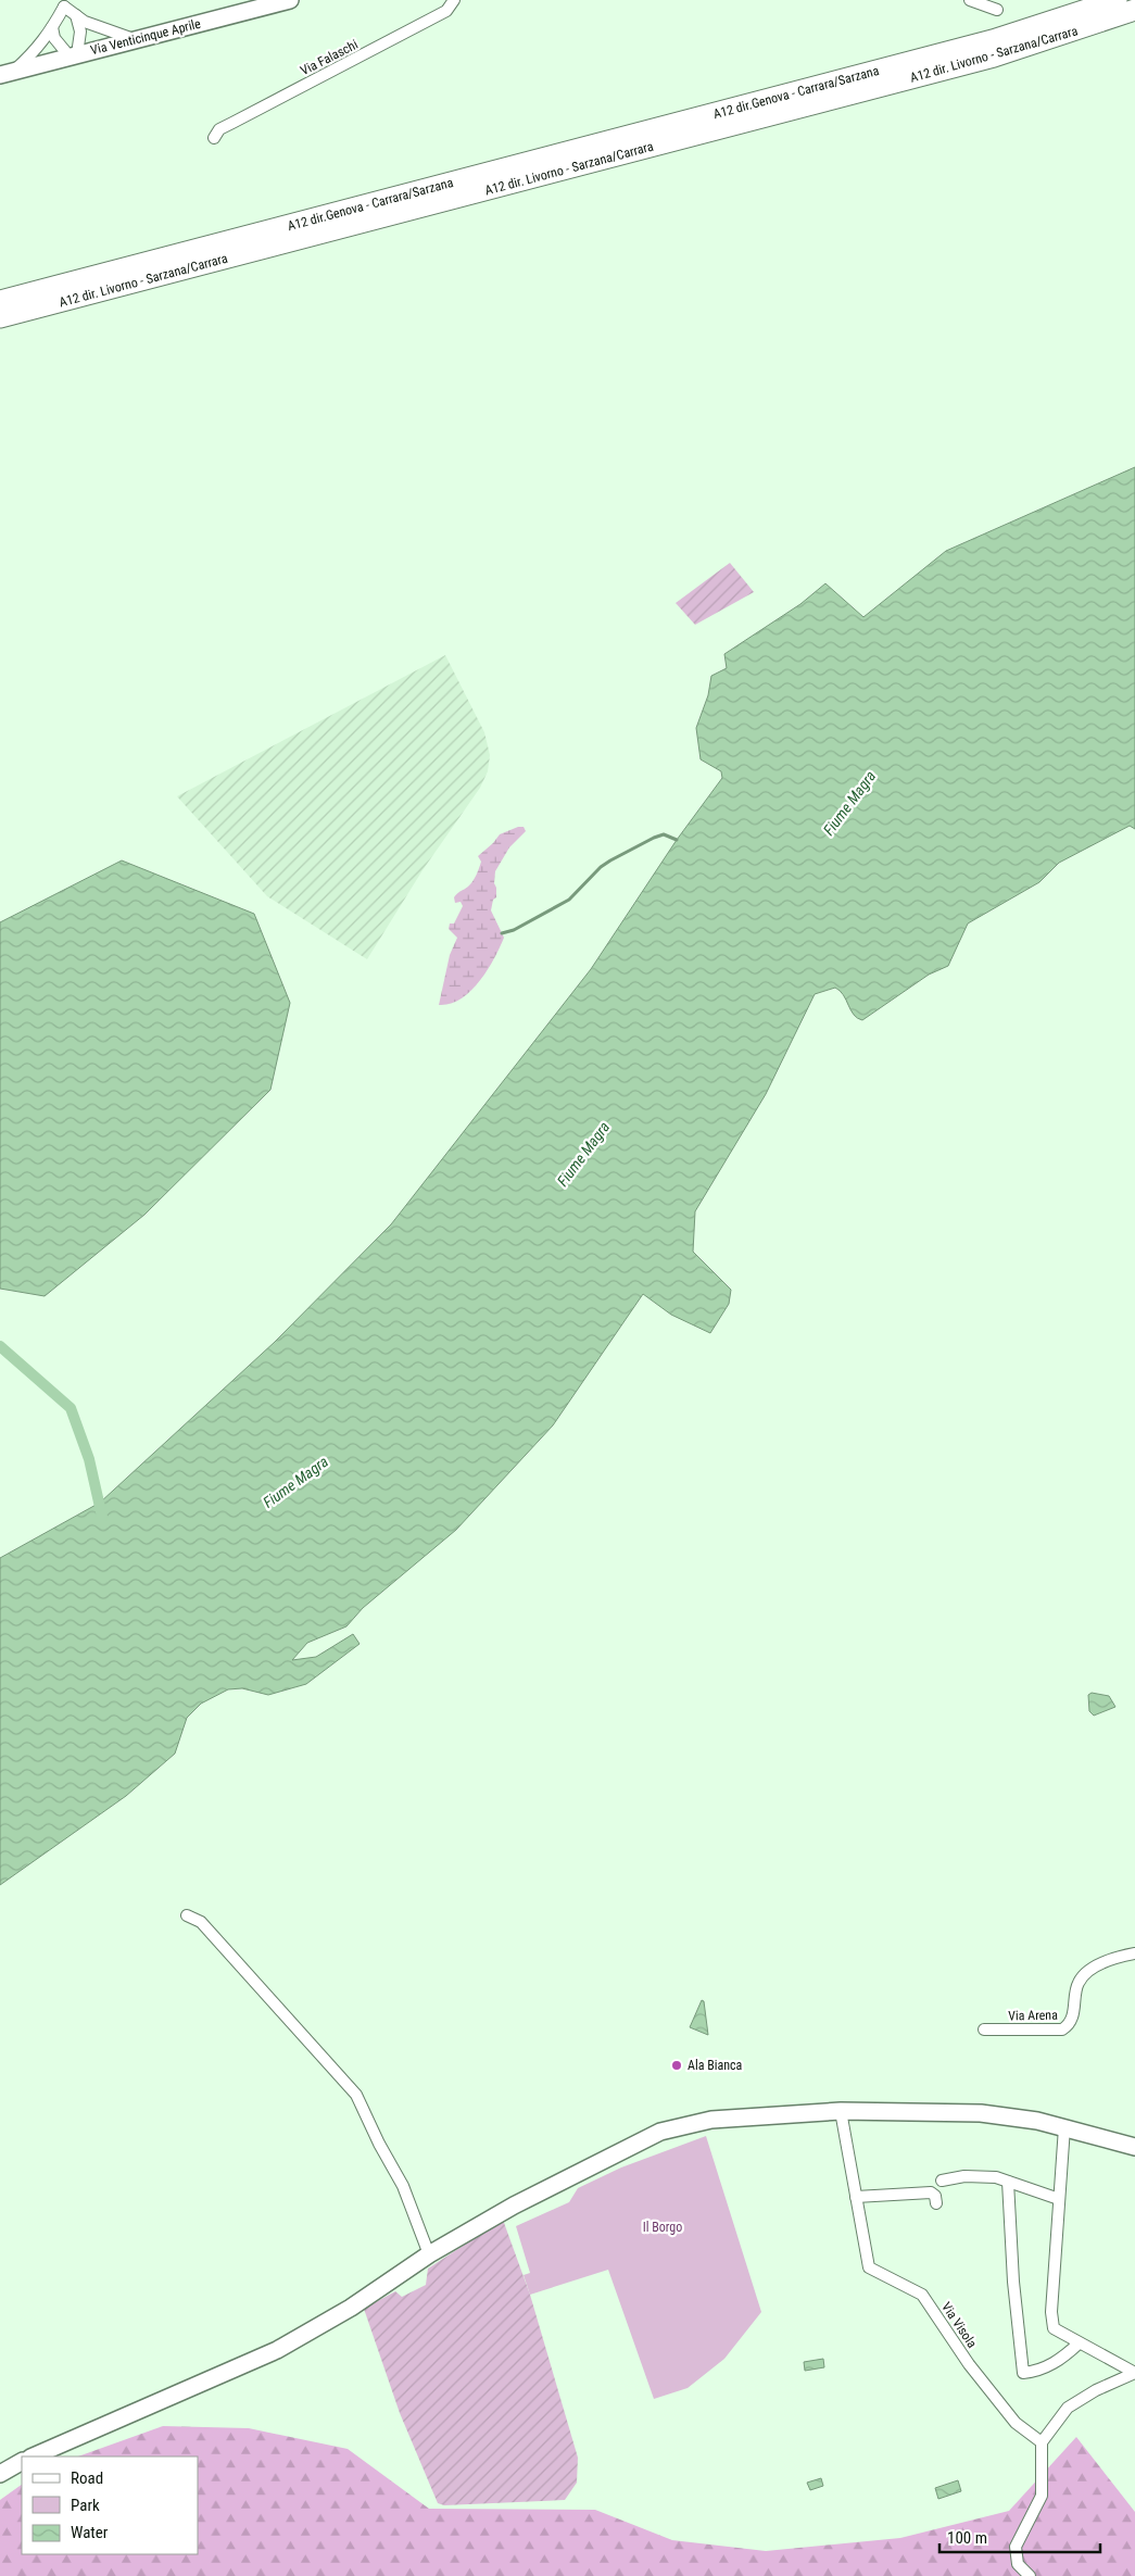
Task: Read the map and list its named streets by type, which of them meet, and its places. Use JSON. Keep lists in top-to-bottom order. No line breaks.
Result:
{"streets":{"highway":["A12 dir. Livorno - Sarzana/Carrara","A12 dir.Genova - Carrara/Sarzana"],"main road":["Via Venticinque Aprile"],"street":["Via Falaschi","Via Arena","Via Visola"]},"water":["Fiume Magra"],"parks":["Il Borgo"],"places":["Ala Bianca"],"legend":["Road","Park","Water"],"scale_bar":"100 m"}
